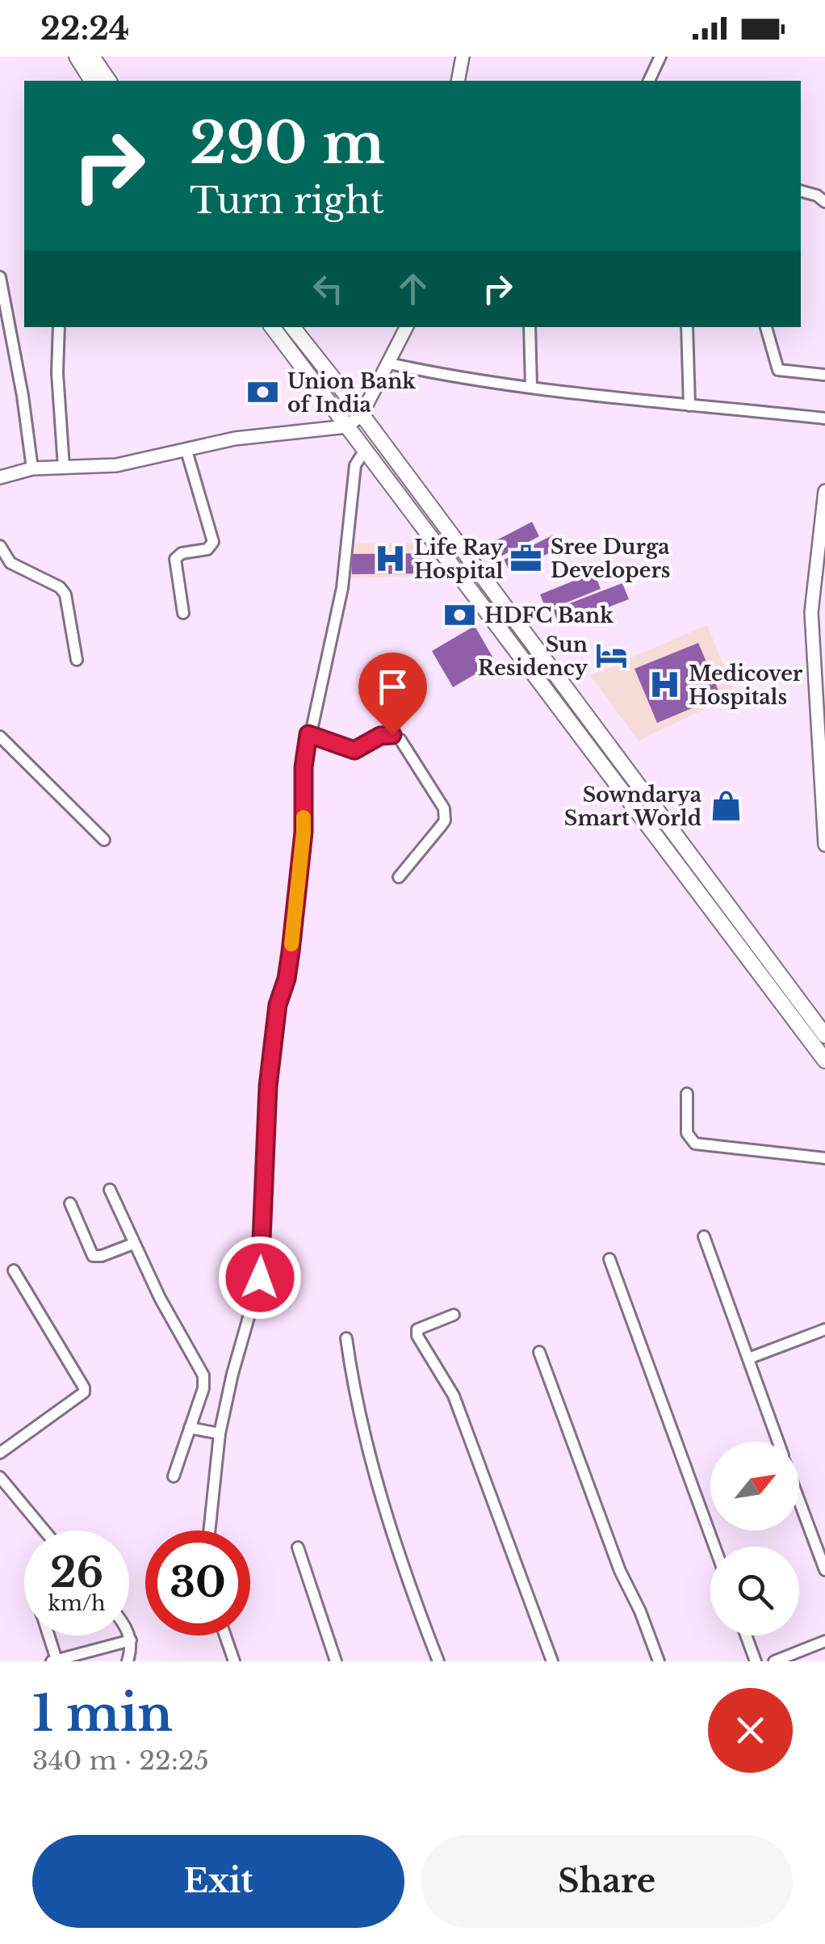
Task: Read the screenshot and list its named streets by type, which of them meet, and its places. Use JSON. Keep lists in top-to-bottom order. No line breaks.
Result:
{"places":{"bank":["Union Bank of India","HDFC Bank"],"office":["Sree Durga Developers"],"hospital":["Life Ray Hospital","Medicover Hospitals"],"hotel":["Sun Residency"],"shop":["Sowndarya Smart World"]},"north":"top right","page":{"status":"22:24","turn":["290 m","Turn right"],"speed":"26 km/h","limit":"30","heading":["1 min","340 m · 22:25"],"buttons":["Exit","Share"]}}
